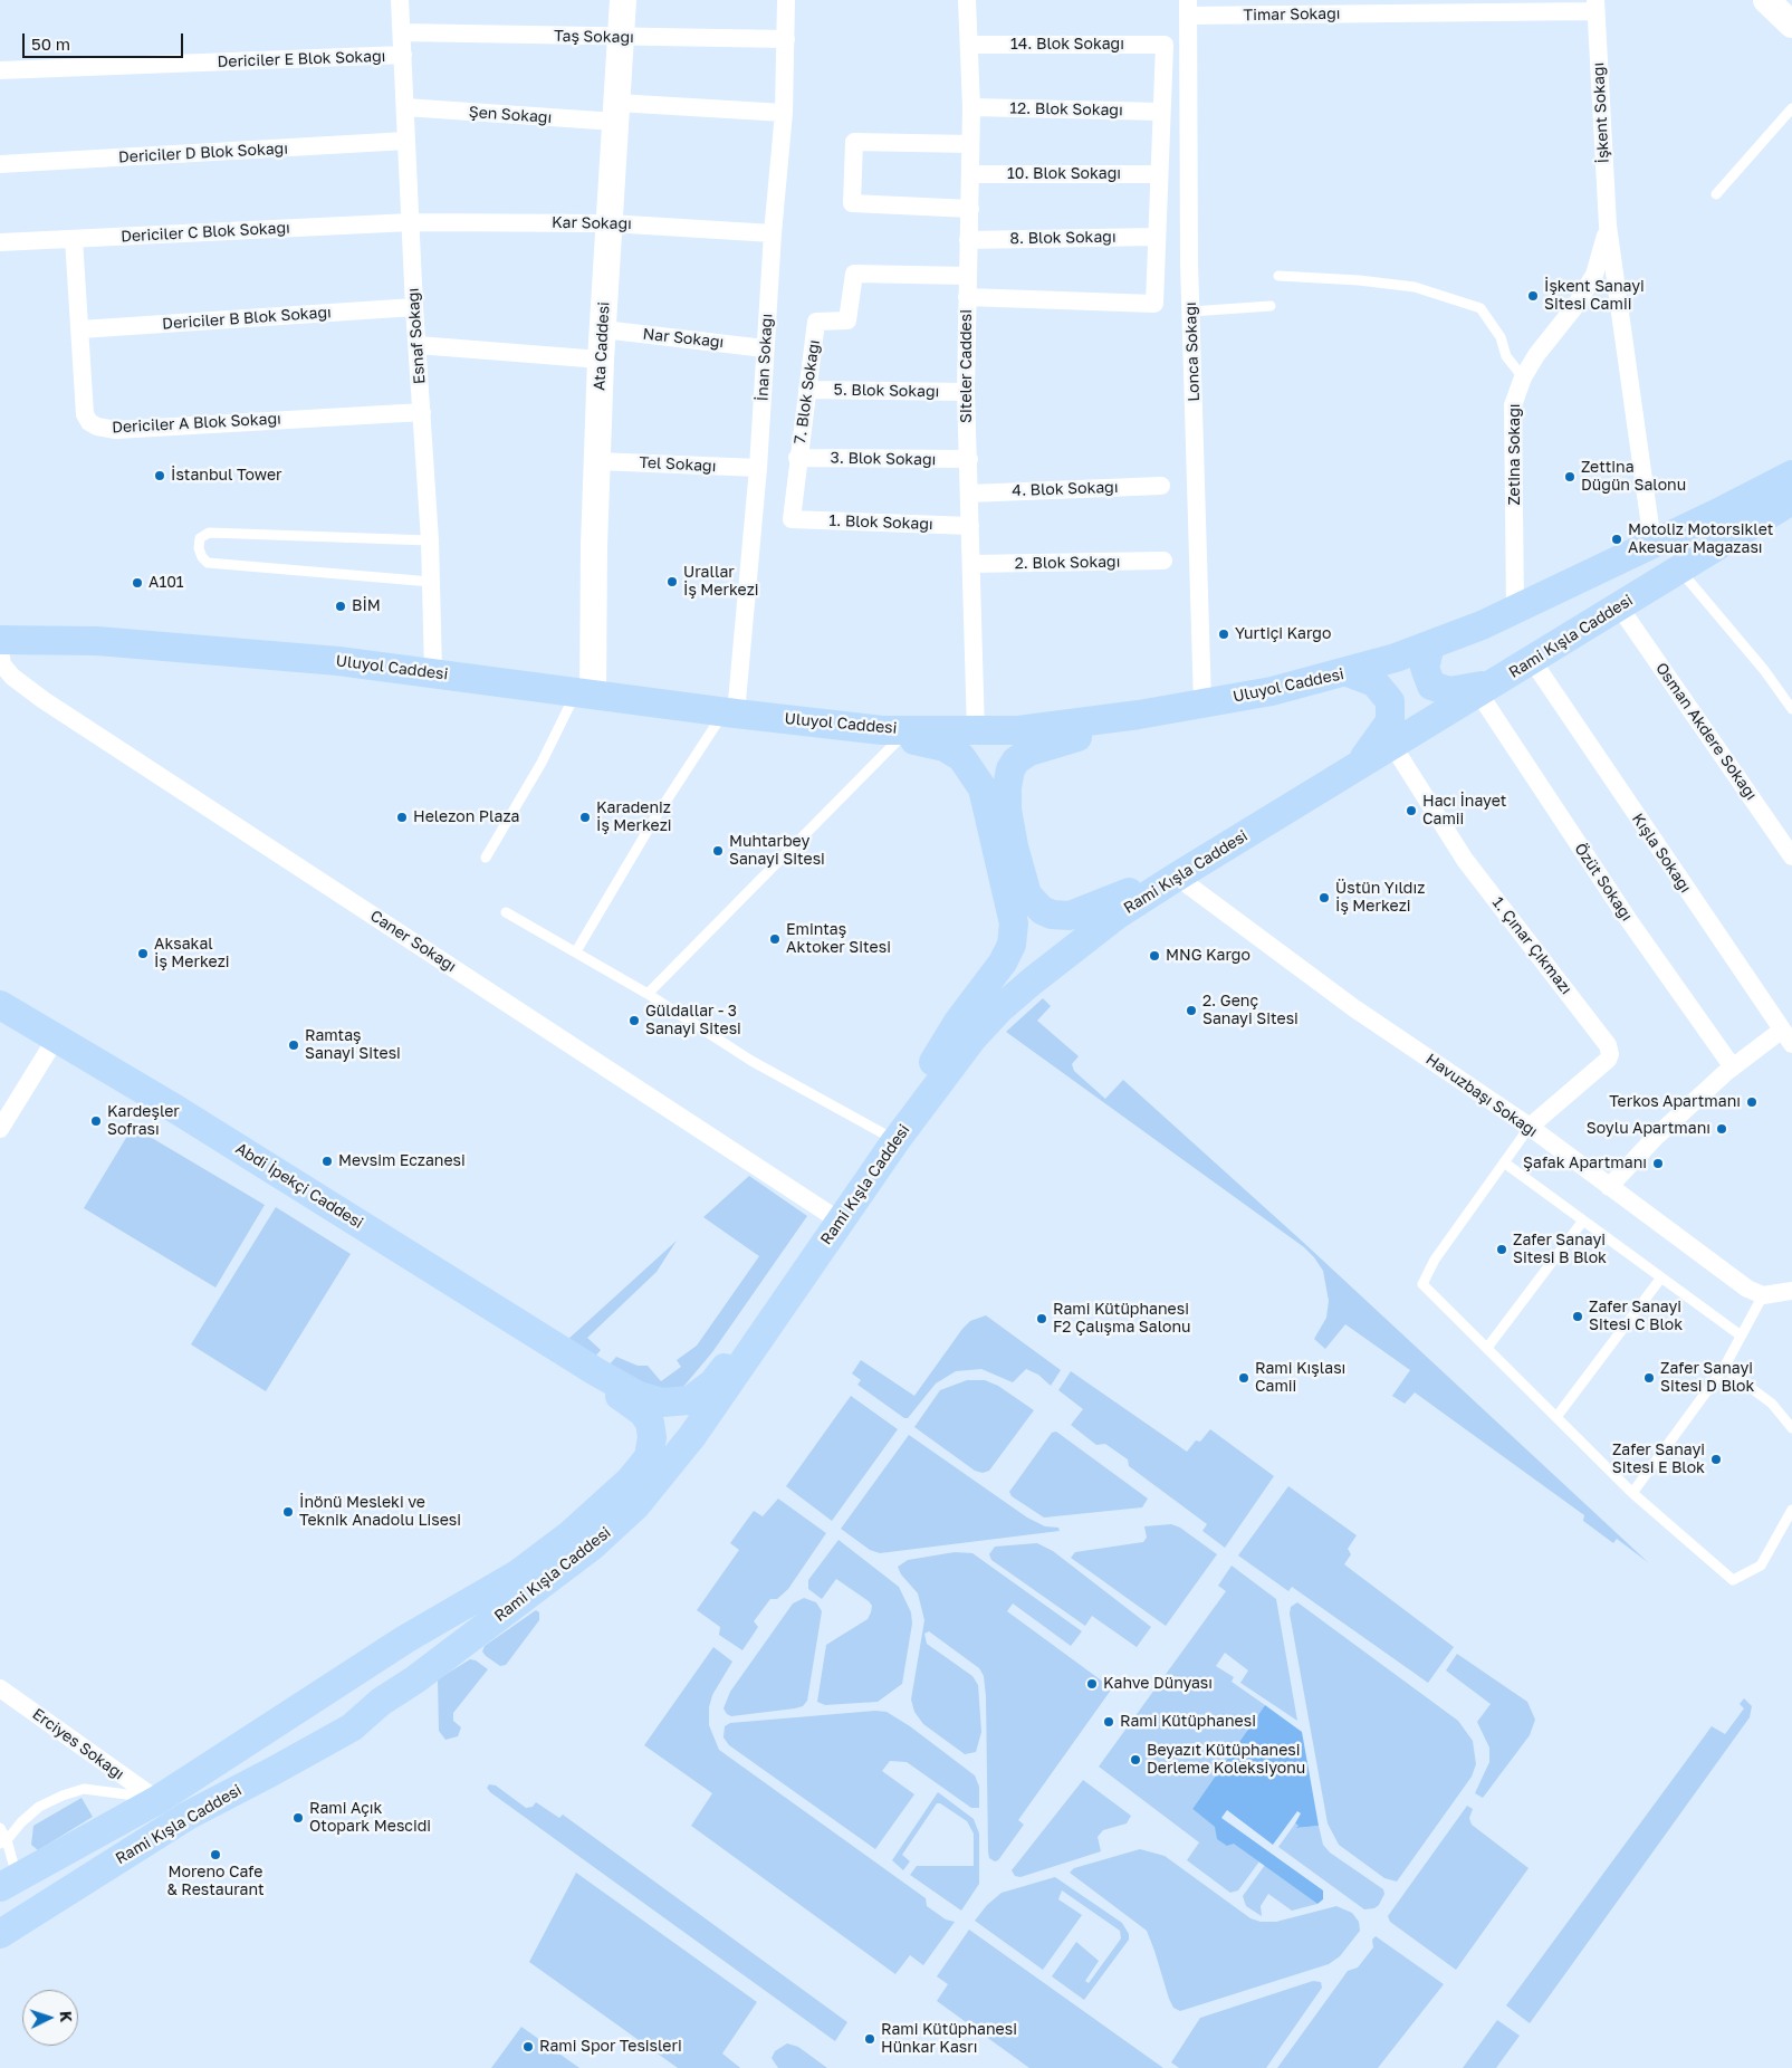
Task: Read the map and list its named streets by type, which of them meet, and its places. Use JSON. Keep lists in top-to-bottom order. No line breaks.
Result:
{"streets":{"main road":["Rami Kışla Caddesi","Uluyol Caddesi","Abdi İpekçi Caddesi"],"street":["Timar Sokağı","Taş Sokağı","14. Blok Sokağı","Dericiler E Blok Sokağı","12. Blok Sokağı","İşkent Sokağı","Şen Sokağı","Dericiler D Blok Sokağı","10. Blok Sokağı","Kar Sokağı","Dericiler C Blok Sokağı","8. Blok Sokağı","Dericiler B Blok Sokağı","Esnaf Sokağı","Nar Sokağı","Ata Caddesi","Lonca Sokağı","İnan Sokağı","Siteler Caddesi","5. Blok Sokağı","7. Blok Sokağı","Dericiler A Blok Sokağı","Zetina Sokağı","3. Blok Sokağı","Tel Sokağı","4. Blok Sokağı","1. Blok Sokağı","2. Blok Sokağı","Osman Akdere Sokağı","Kışla Sokağı","Özüt Sokağı","Caner Sokağı","1. Çınar Çıkmazı","Havuzbaşı Sokağı","Erciyes Sokağı"]},"crossings":[["Timar Sokağı","İşkent Sokağı"],["Timar Sokağı","Lonca Sokağı"],["Taş Sokağı","Esnaf Sokağı"],["Taş Sokağı","Ata Caddesi"],["Taş Sokağı","İnan Sokağı"],["14. Blok Sokağı","12. Blok Sokağı"],["14. Blok Sokağı","Siteler Caddesi"],["Dericiler E Blok Sokağı","Esnaf Sokağı"],["12. Blok Sokağı","Siteler Caddesi"],["İşkent Sokağı","Zetina Sokağı"],["Şen Sokağı","Esnaf Sokağı"],["Şen Sokağı","Ata Caddesi"],["Şen Sokağı","İnan Sokağı"],["Dericiler D Blok Sokağı","Esnaf Sokağı"],["10. Blok Sokağı","Siteler Caddesi"],["Kar Sokağı","Dericiler C Blok Sokağı"],["Kar Sokağı","Esnaf Sokağı"],["Kar Sokağı","Ata Caddesi"],["Kar Sokağı","İnan Sokağı"],["Dericiler C Blok Sokağı","Esnaf Sokağı"],["Dericiler C Blok Sokağı","Dericiler A Blok Sokağı"],["8. Blok Sokağı","Siteler Caddesi"],["Dericiler B Blok Sokağı","Esnaf Sokağı"],["Dericiler B Blok Sokağı","Dericiler A Blok Sokağı"],["Esnaf Sokağı","Dericiler A Blok Sokağı"],["Esnaf Sokağı","Uluyol Caddesi"],["Nar Sokağı","Ata Caddesi"],["Nar Sokağı","İnan Sokağı"],["Ata Caddesi","Tel Sokağı"],["Ata Caddesi","Uluyol Caddesi"],["Lonca Sokağı","Uluyol Caddesi"],["İnan Sokağı","Tel Sokağı"],["İnan Sokağı","Uluyol Caddesi"],["Siteler Caddesi","5. Blok Sokağı"],["Siteler Caddesi","7. Blok Sokağı"],["Siteler Caddesi","3. Blok Sokağı"],["Siteler Caddesi","4. Blok Sokağı"],["Siteler Caddesi","1. Blok Sokağı"],["Siteler Caddesi","2. Blok Sokağı"],["Siteler Caddesi","Uluyol Caddesi"],["5. Blok Sokağı","7. Blok Sokağı"],["7. Blok Sokağı","3. Blok Sokağı"],["7. Blok Sokağı","1. Blok Sokağı"],["Zetina Sokağı","Uluyol Caddesi"],["Rami Kışla Caddesi","Osman Akdere Sokağı"],["Rami Kışla Caddesi","Kışla Sokağı"],["Rami Kışla Caddesi","Özüt Sokağı"],["Rami Kışla Caddesi","Caner Sokağı"],["Rami Kışla Caddesi","1. Çınar Çıkmazı"],["Rami Kışla Caddesi","Havuzbaşı Sokağı"],["Rami Kışla Caddesi","Abdi İpekçi Caddesi"],["Rami Kışla Caddesi","Erciyes Sokağı"],["1. Çınar Çıkmazı","Havuzbaşı Sokağı"]],"places":["İşkent Sanayi Sitesi Camii","İstanbul Tower","Zettina Düğün Salonu","Motoliz Motorsiklet Akesuar Mağazası","Urallar İş Merkezi","A101","BİM","Yurtiçi Kargo","Hacı İnayet Camii","Helezon Plaza","Karadeniz İş Merkezi","Muhtarbey Sanayi Sitesi","Üstün Yıldız İş Merkezi","Emintaş Aktoker Sitesi","Aksakal İş Merkezi","MNG Kargo","2. Genç Sanayi Sitesi","Güldallar - 3 Sanayi Sitesi","Ramtaş Sanayi Sitesi","Terkos Apartmanı","Kardeşler Sofrası","Soylu Apartmanı","Mevsim Eczanesi","Şafak Apartmanı","Zafer Sanayi Sitesi B Blok","Zafer Sanayi Sitesi C Blok","Rami Kütüphanesi F2 Çalışma Salonu","Rami Kışlası Camii","Zafer Sanayi Sitesi D Blok","Zafer Sanayi Sitesi E Blok","İnönü Mesleki ve Teknik Anadolu Lisesi","Kahve Dünyası","Rami Kütüphanesi","Beyazıt Kütüphanesi Derleme Koleksiyonu","Rami Açık Otopark Mescidi","Moreno Cafe & Restaurant","Rami Kütüphanesi Hünkar Kasrı","Rami Spor Tesisleri"],"scale_bar":"50 m","north":"right"}
